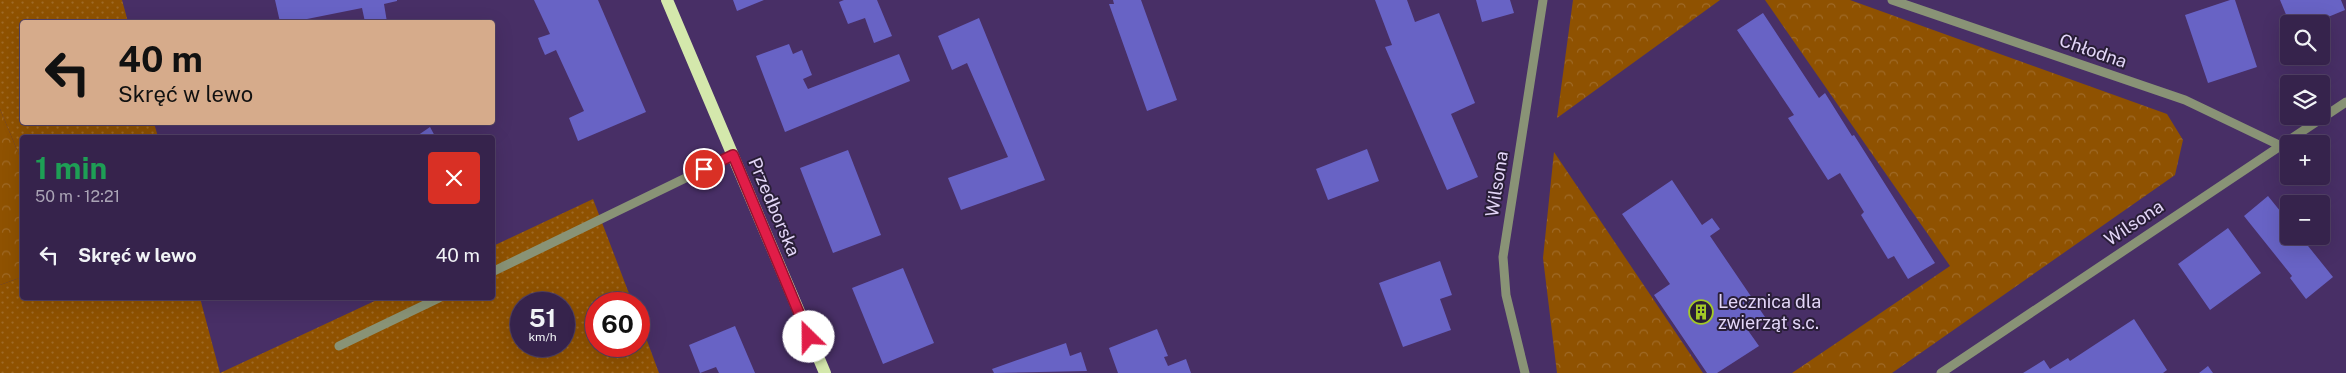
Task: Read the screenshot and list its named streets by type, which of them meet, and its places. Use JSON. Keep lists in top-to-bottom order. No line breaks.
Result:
{"streets":{"main road":["Przedborska"],"street":["Chłodna","Wilsona"]},"crossings":[["Chłodna","Wilsona"]],"places":{"building":["Lecznica dla zwierząt s.c."]},"page":{"map_buttons":["+","−"],"turn":["40 m","Skręć w lewo"],"heading":["1 min","50 m · 12:21"],"list":[{"name":"Skręć w lewo","value":"40 m"}],"speed":"51 km/h","limit":"60"}}
